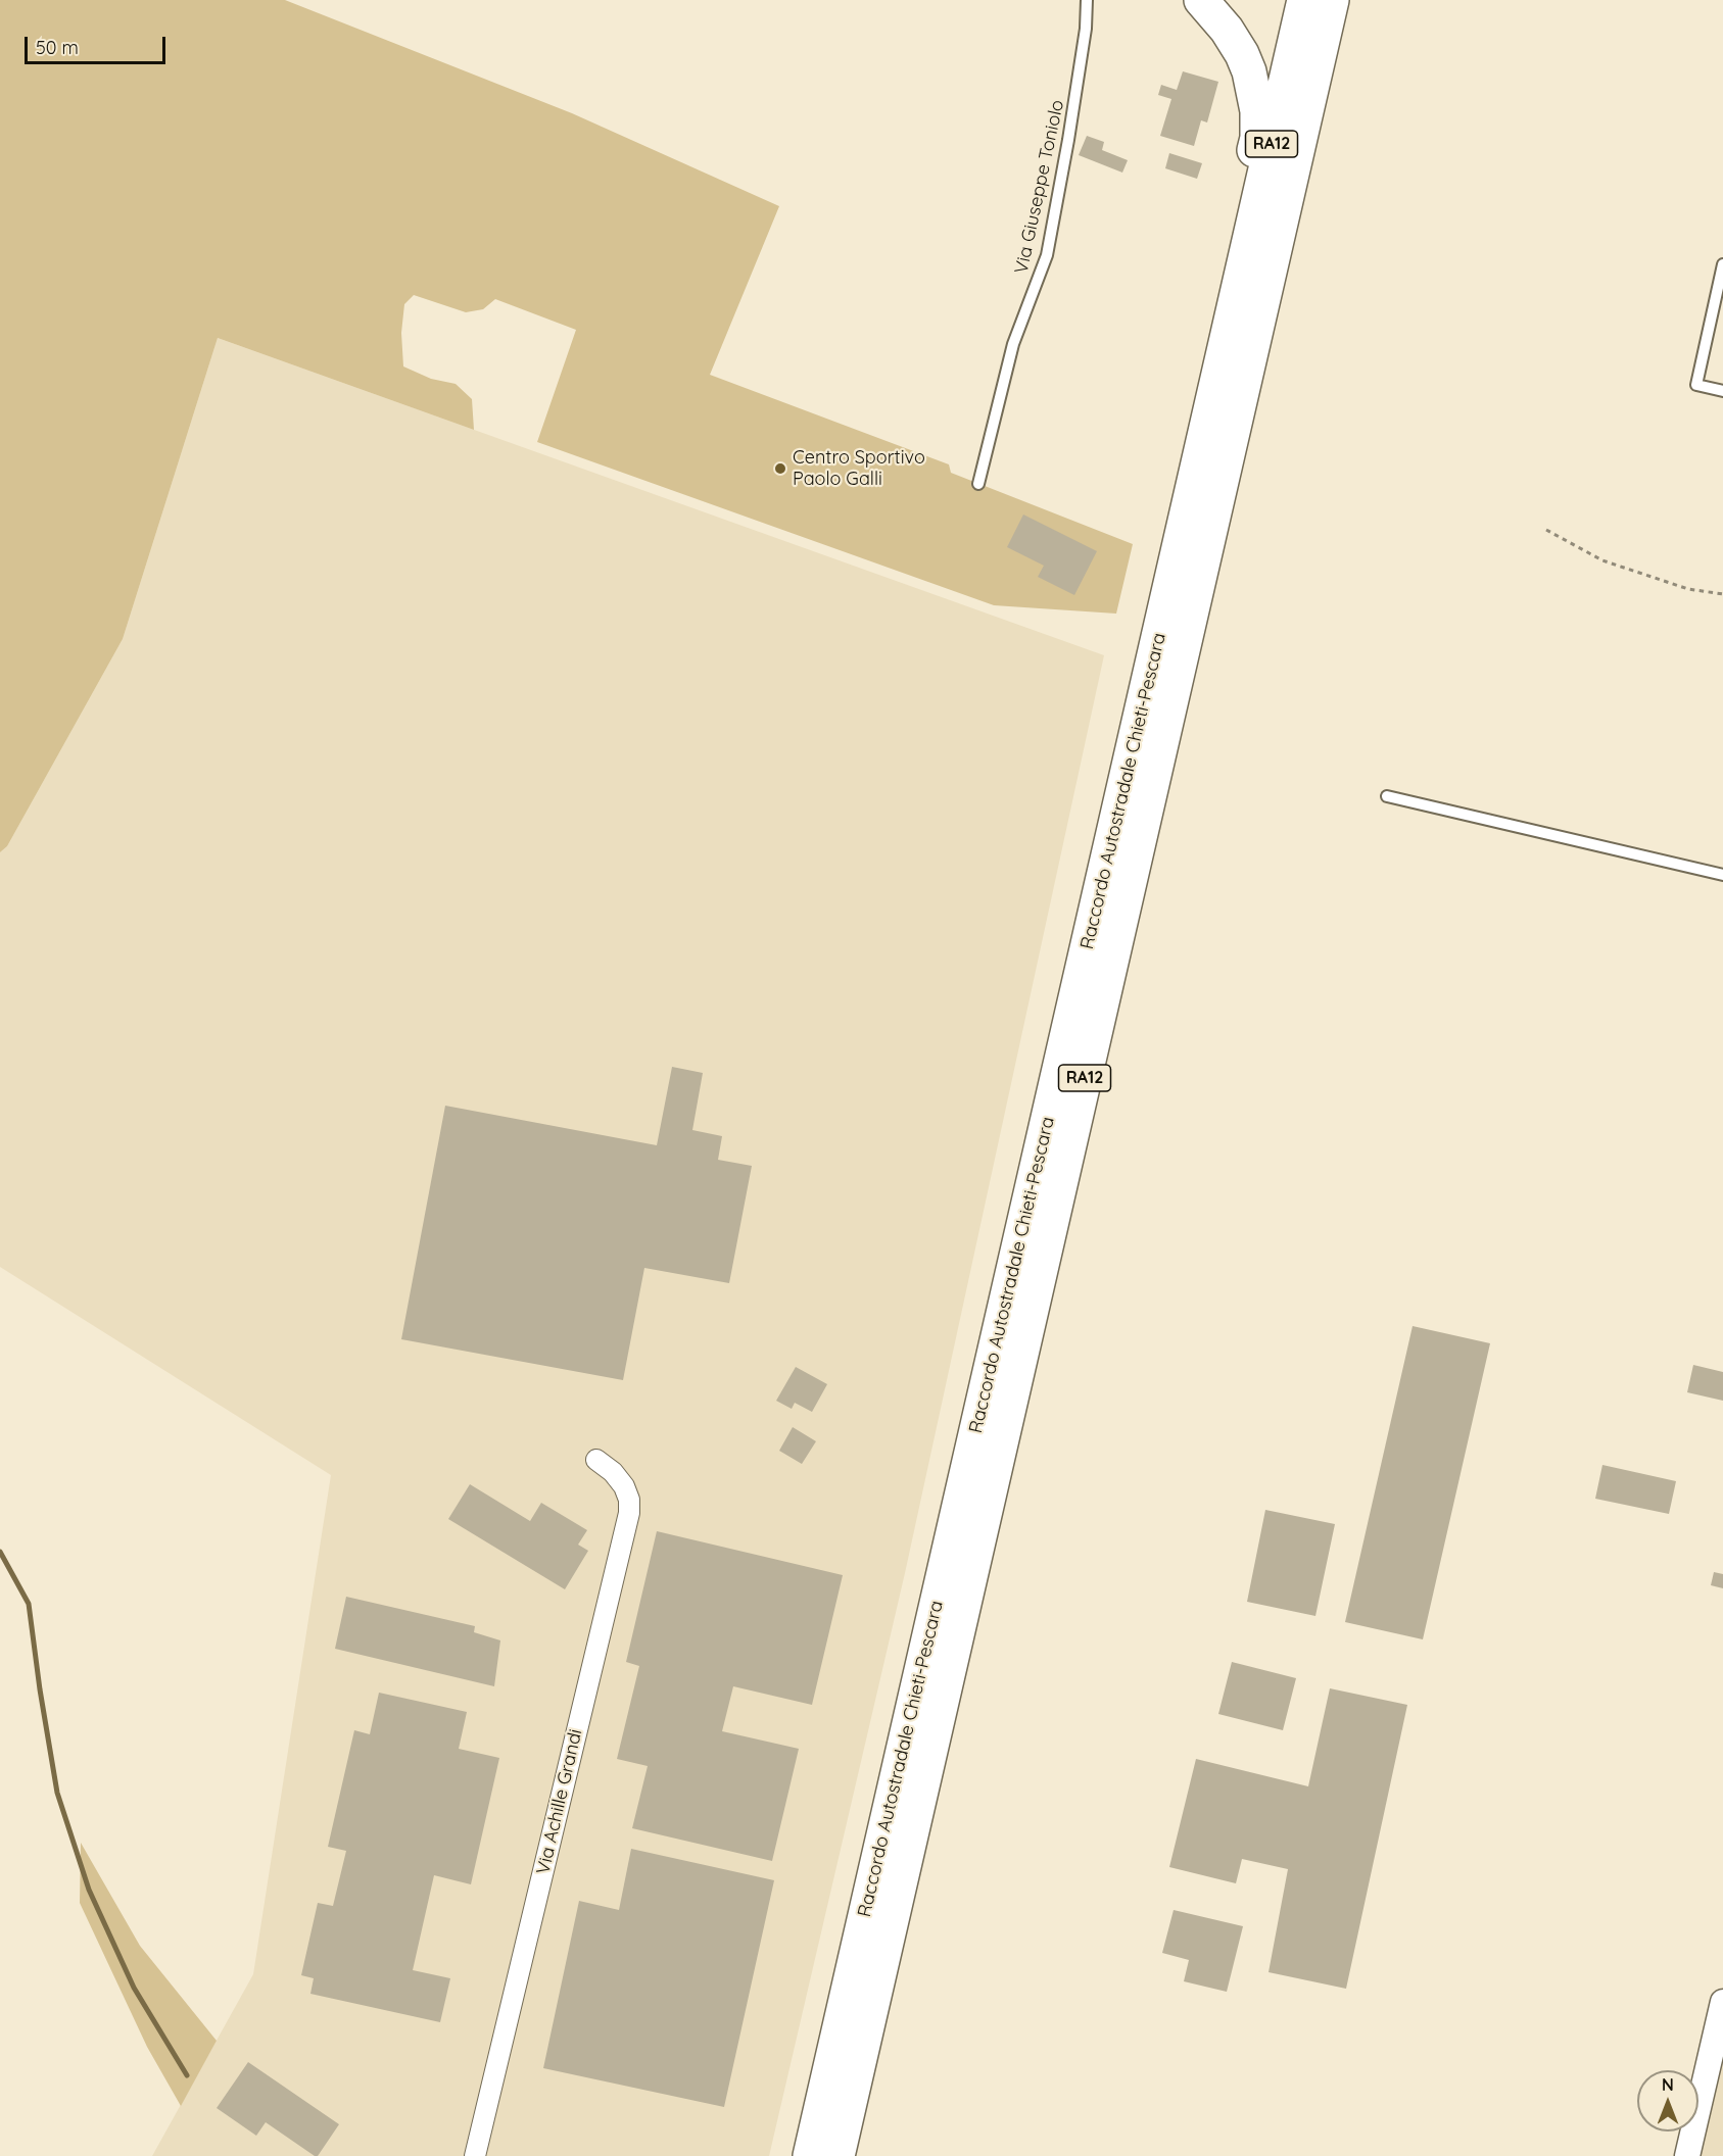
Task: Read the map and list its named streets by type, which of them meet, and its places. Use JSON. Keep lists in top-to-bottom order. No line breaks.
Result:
{"streets":{"highway":["RA12","Raccordo Autostradale Chieti-Pescara"],"street":["Via Achille Grandi"],"lane":["Via Giuseppe Toniolo"]},"places":["Centro Sportivo Paolo Galli"],"scale_bar":"50 m","north":"top"}
